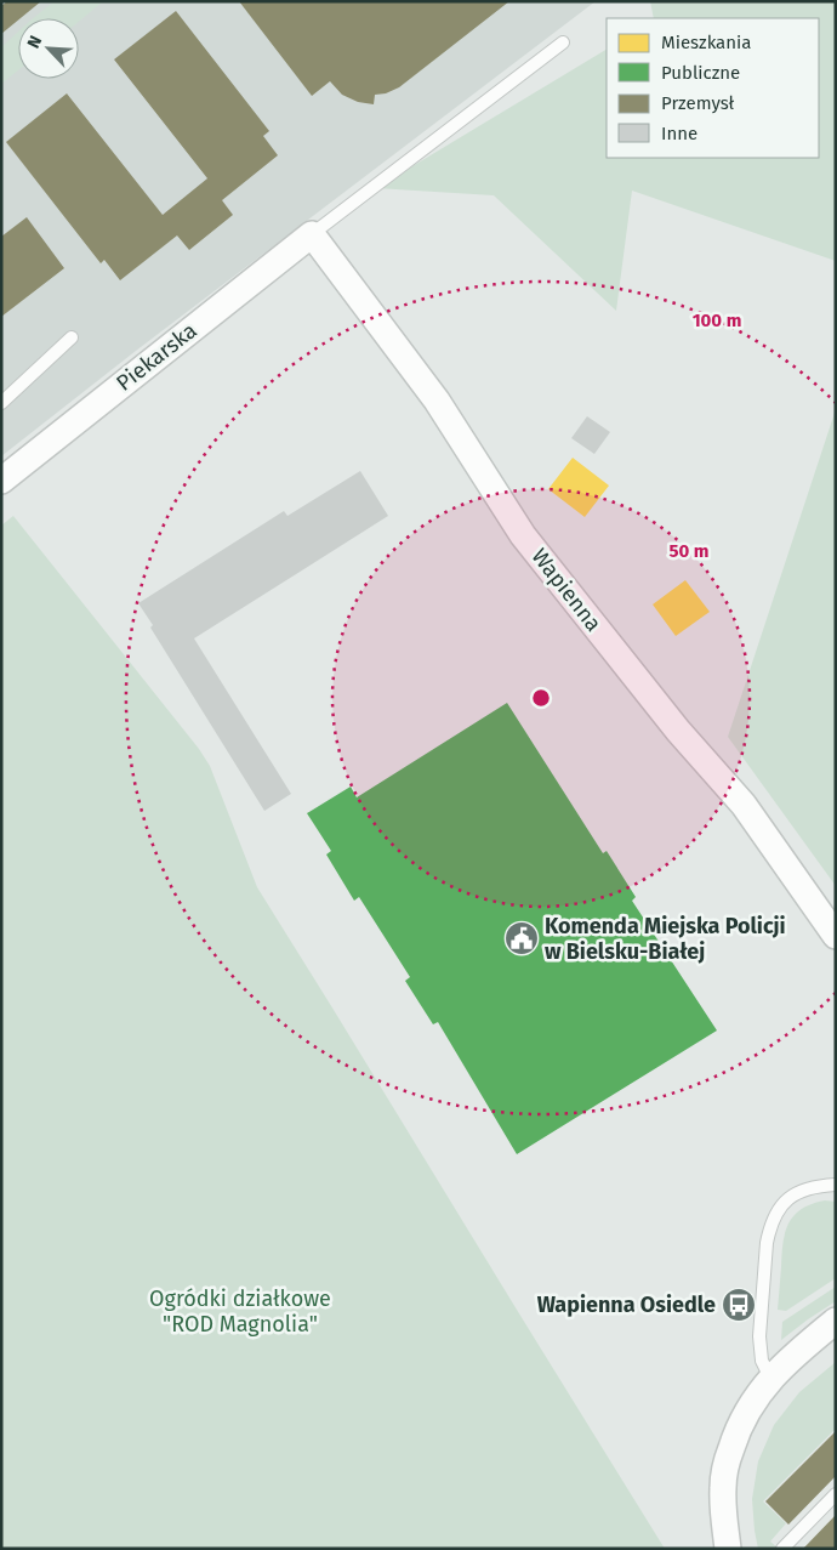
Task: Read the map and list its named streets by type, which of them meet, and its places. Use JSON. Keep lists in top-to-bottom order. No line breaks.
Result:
{"streets":{"street":["Piekarska","Wapienna"]},"crossings":[["Piekarska","Wapienna"]],"parks":["Ogródki działkowe \"ROD Magnolia\""],"places":{"public building":["Komenda Miejska Policji w Bielsku-Białej"],"bus stop":["Wapienna Osiedle"]},"legend":["Mieszkania","Publiczne","Przemysł","Inne"],"north":"top left","rings":["100 m","50 m"]}
